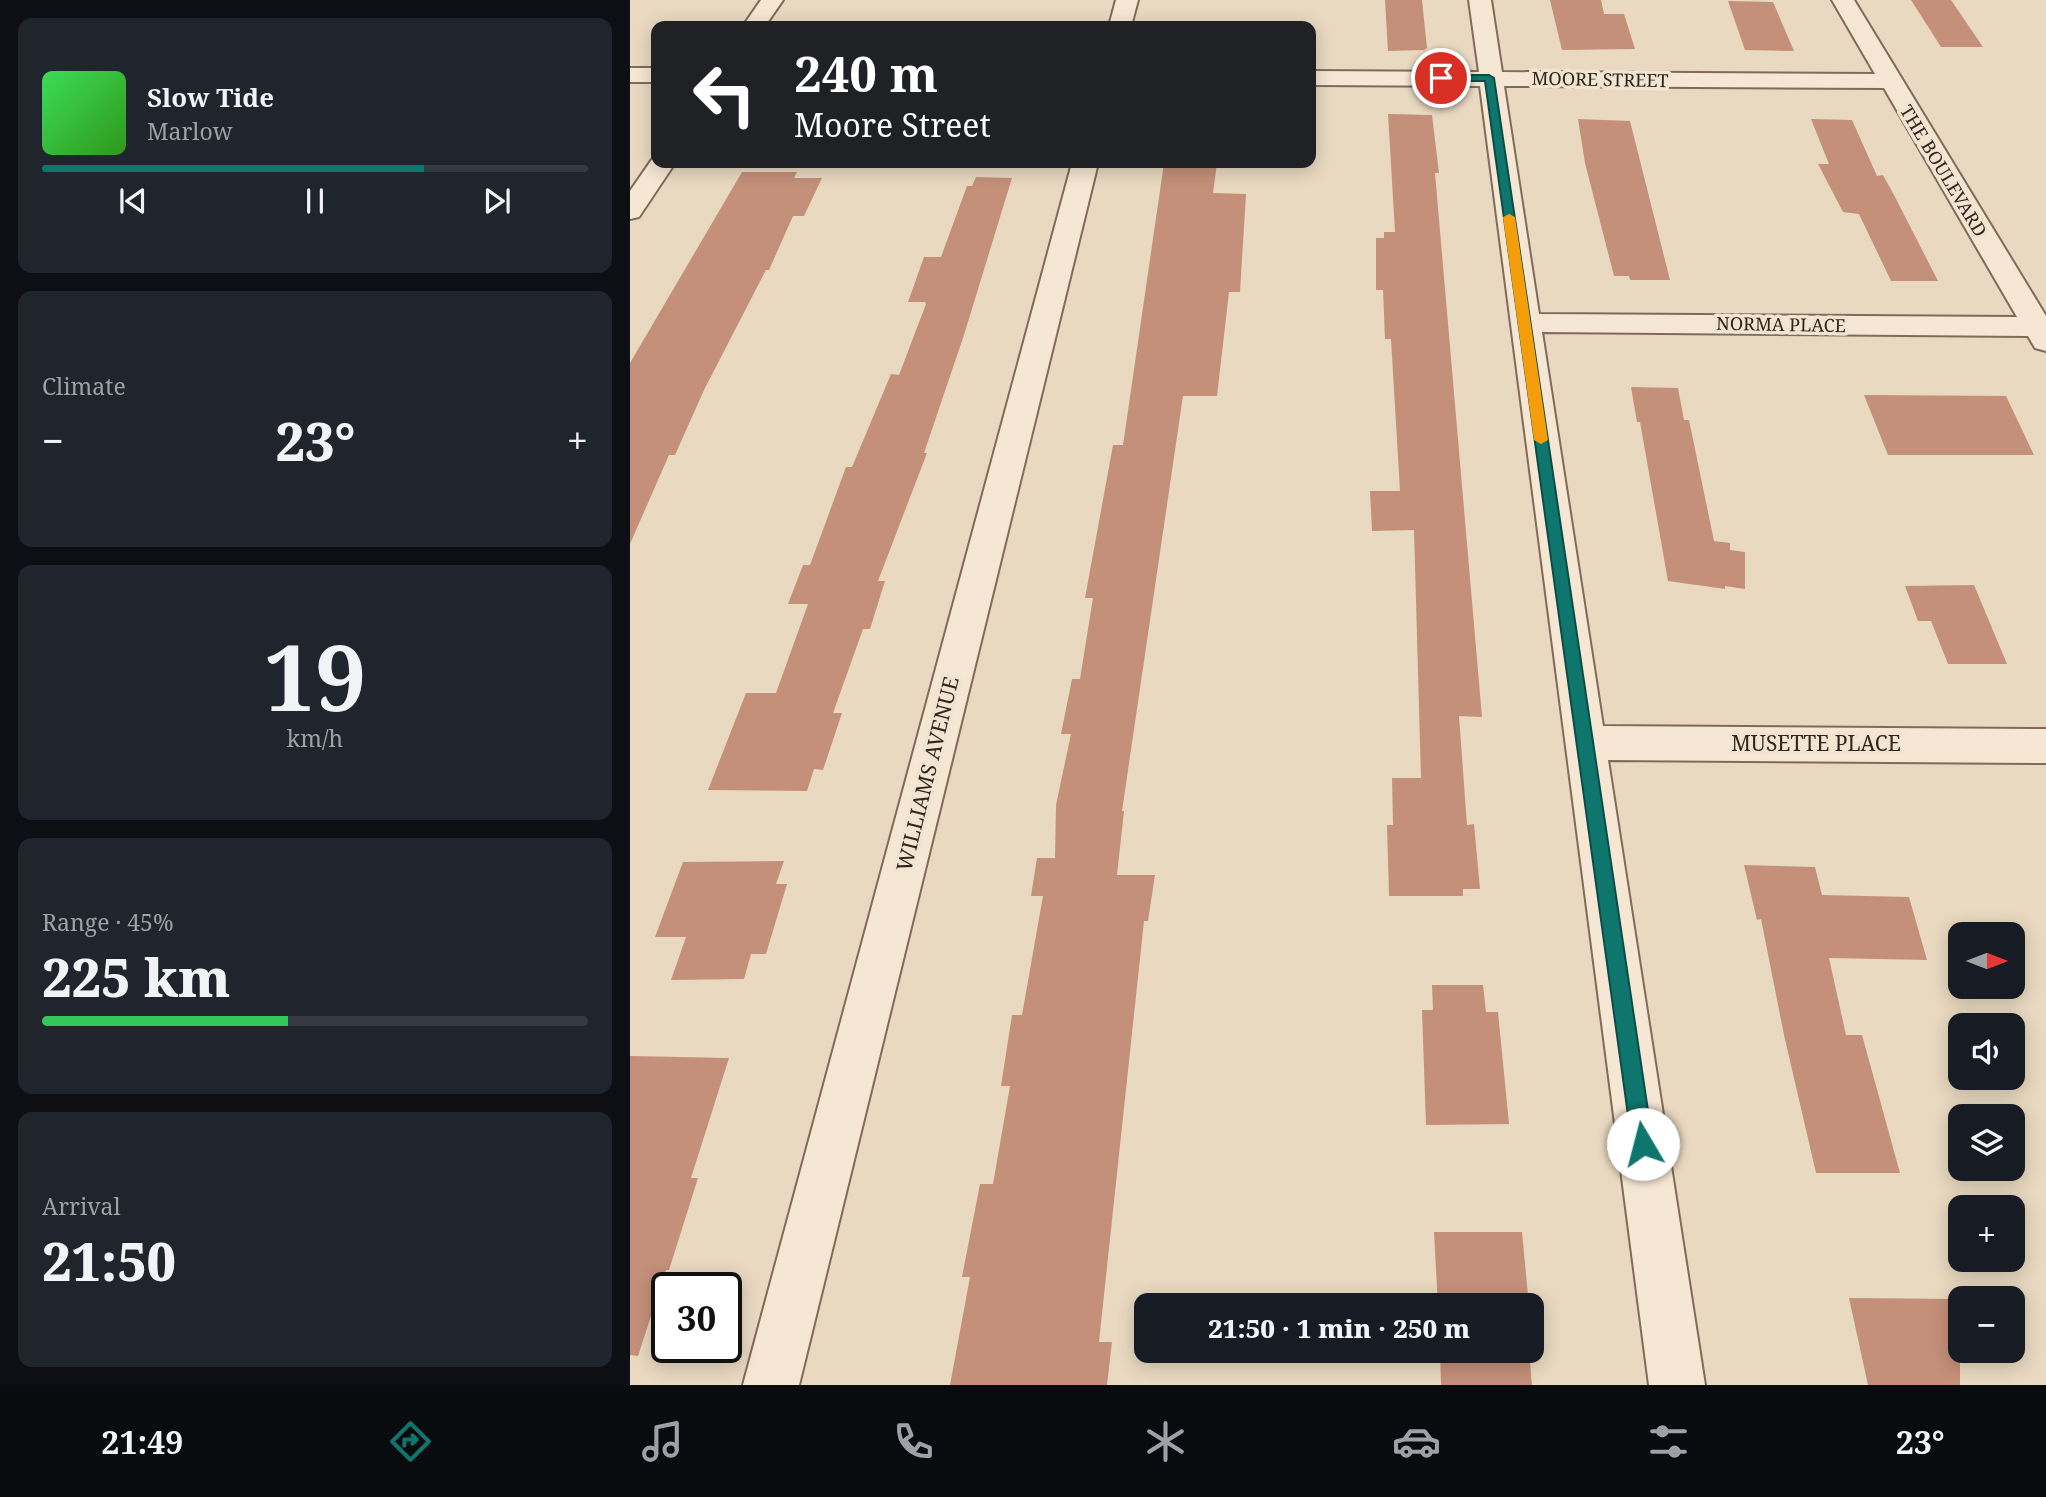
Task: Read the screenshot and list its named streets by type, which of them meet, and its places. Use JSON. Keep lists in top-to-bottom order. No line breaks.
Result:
{"streets":{"street":["MOORE STREET","THE BOULEVARD","NORMA PLACE","MUSETTE PLACE","WILLIAMS AVENUE"]},"crossings":[["MOORE STREET","THE BOULEVARD"],["THE BOULEVARD","NORMA PLACE"]],"north":"right","page":{"turn":["240 m","Moore Street"],"song":["Slow Tide","Marlow"],"tile":["Climate",["19","km/h"],["Range · 45%","225 km"],["Arrival","21:50"]],"heat":["−","23°","+"],"map_buttons":["+","−"],"limit":"30","trip":"21:50 · 1 min · 250 m","tabs":["21:49","23°"]}}
